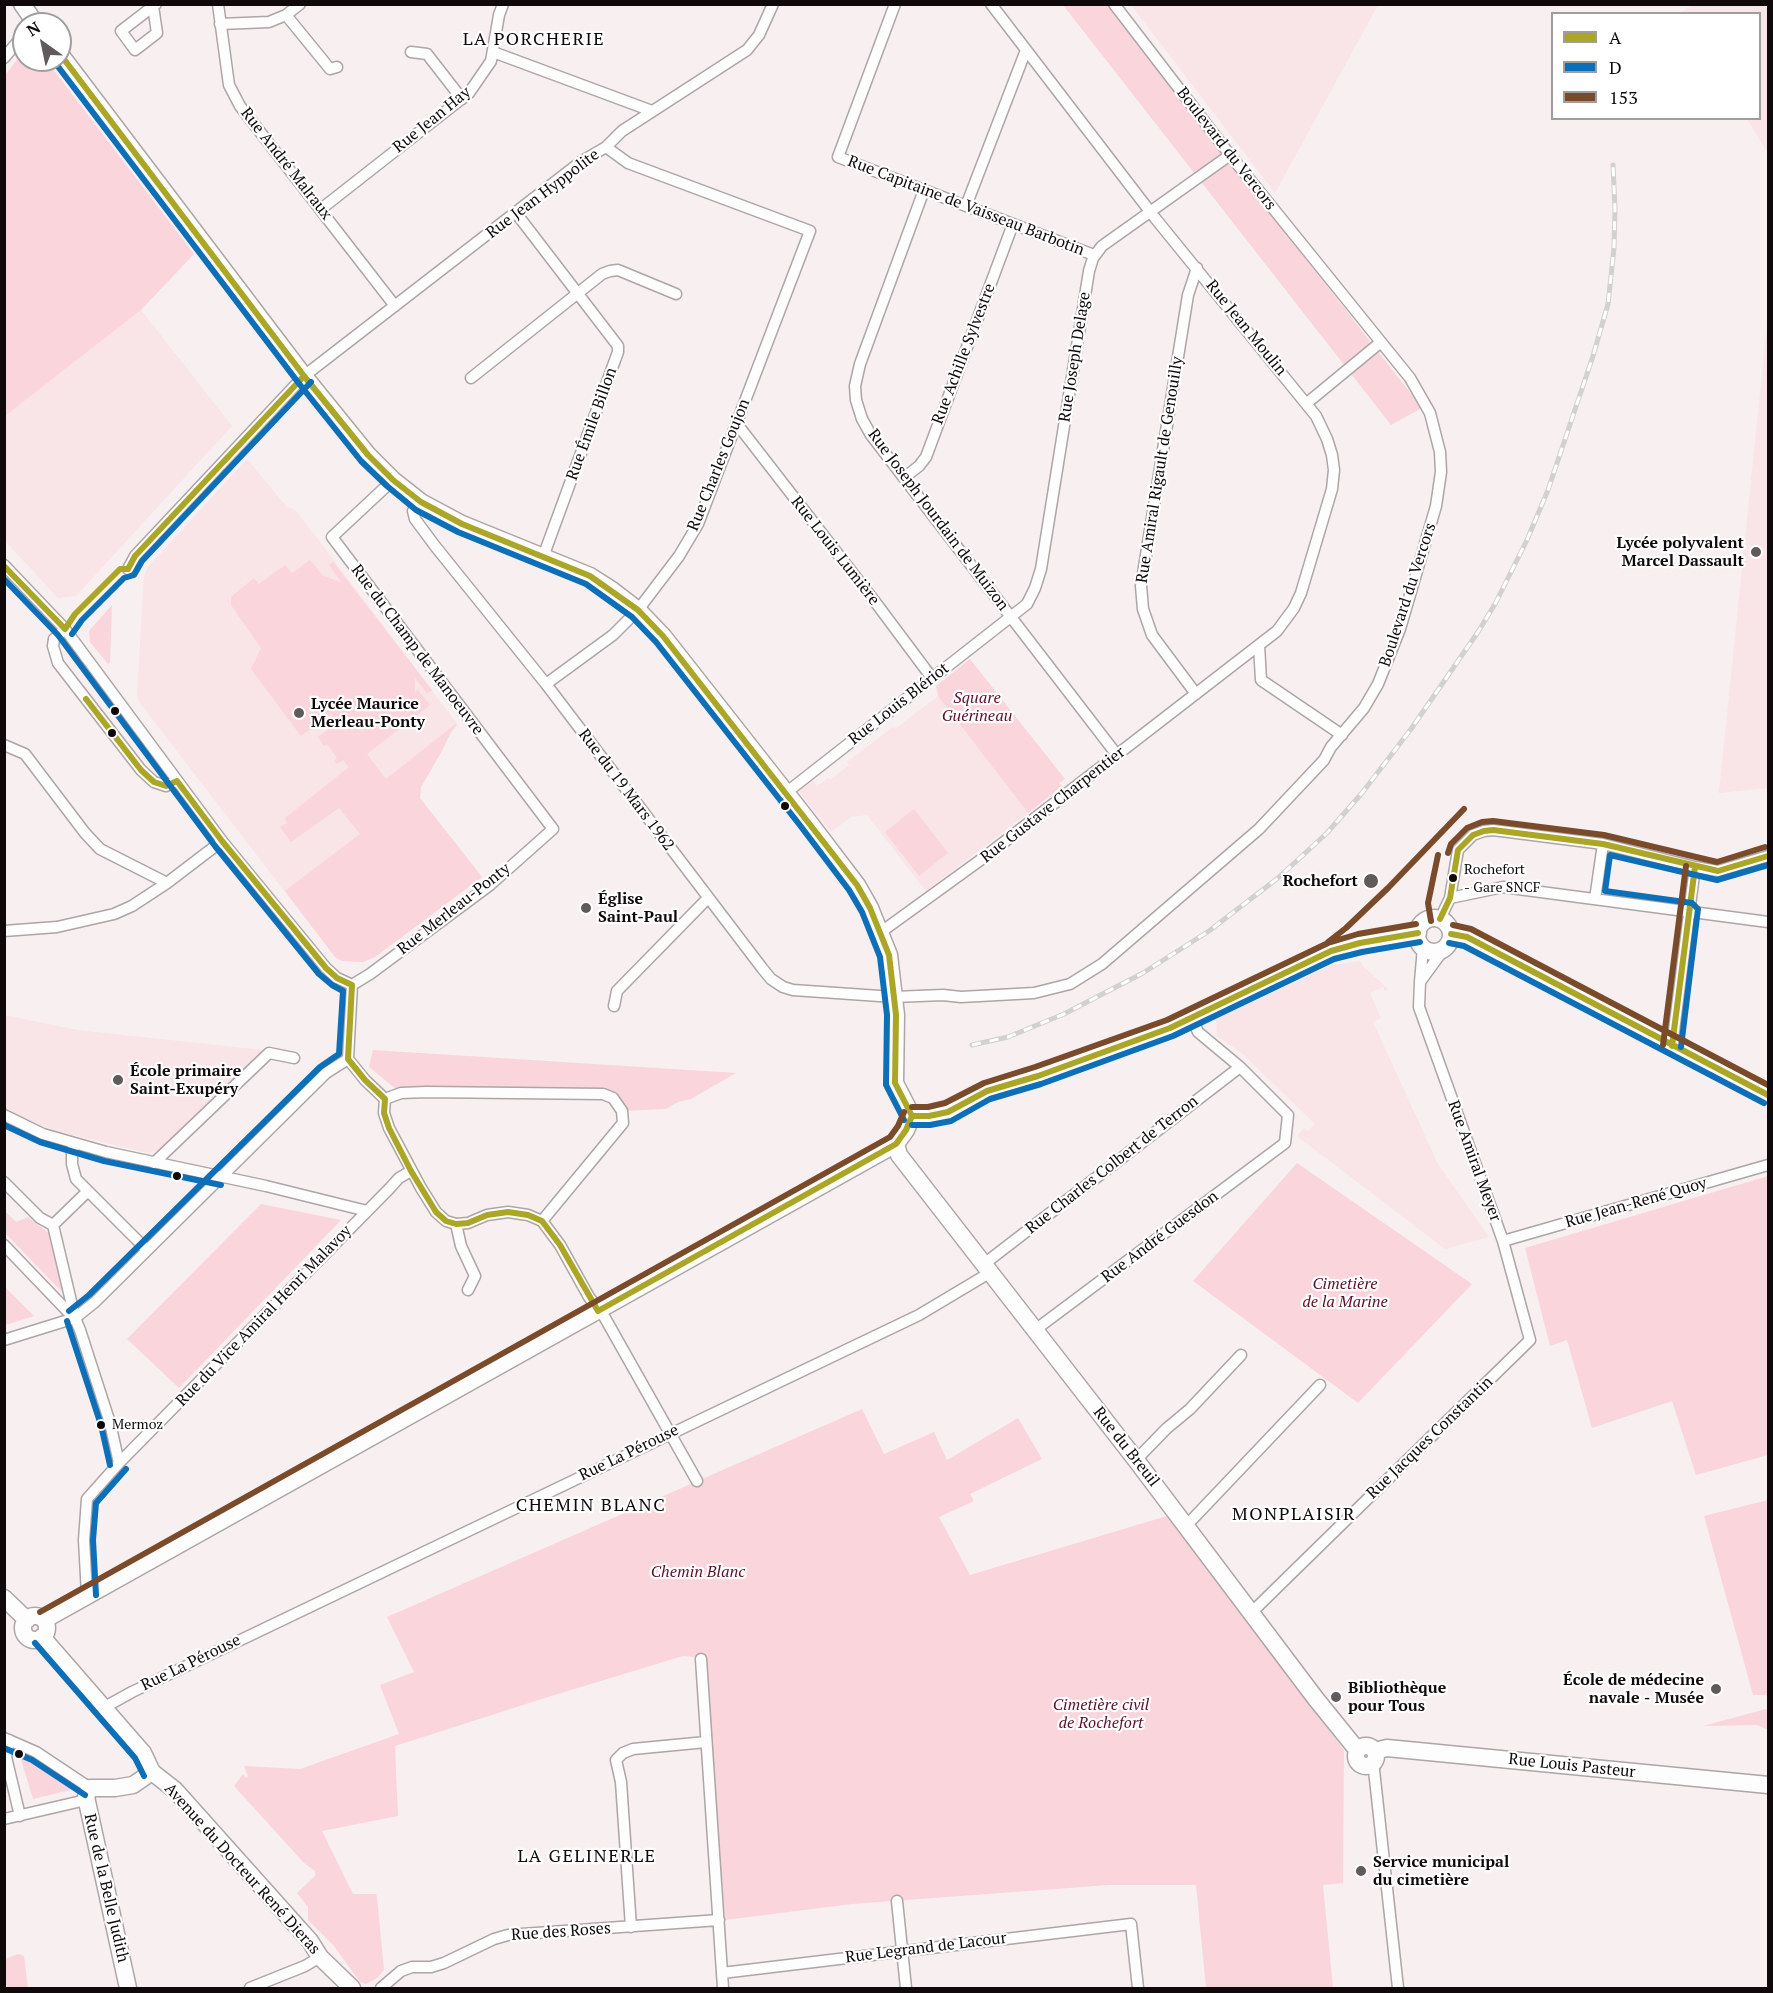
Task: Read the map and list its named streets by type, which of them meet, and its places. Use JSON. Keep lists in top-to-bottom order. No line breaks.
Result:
{"streets":{"street":["Rue Jean Hay","Boulevard du Vercors","Rue André Malraux","Rue Jean Hyppolite","Rue Capitaine de Vaisseau Barbotin","Rue Jean Moulin","Rue Achille Sylvestre","Rue Joseph Delage","Rue Émile Billon","Rue Charles Goujon","Rue Amiral Rigault de Genouilly","Rue Joseph Jourdain de Muizon","Rue Louis Lumière","Rue du Champ de Manoeuvre","Rue Louis Blériot","Rue du 19 Mars 1962","Rue Gustave Charpentier","Rue Merleau-Ponty","Rue Amiral Meyer","Rue Charles Colbert de Terron","Rue Jean-René Quoy","Rue André Guesdon","Rue du Vice Amiral Henri Malavoy","Rue Jacques Constantin","Rue du Breuil","Rue La Pérouse","Rue Louis Pasteur","Avenue du Docteur René Dieras","Rue de la Belle Judith","Rue des Roses","Rue Legrand de Lacour"]},"crossings":[["Rue Jean Hay","Rue André Malraux"],["Boulevard du Vercors","Rue du 19 Mars 1962"],["Rue André Malraux","Rue Jean Hyppolite"],["Rue Jean Hyppolite","Rue Émile Billon"],["Rue Jean Hyppolite","Rue Charles Goujon"],["Rue Capitaine de Vaisseau Barbotin","Rue Achille Sylvestre"],["Rue Capitaine de Vaisseau Barbotin","Rue Joseph Delage"],["Rue Capitaine de Vaisseau Barbotin","Rue Joseph Jourdain de Muizon"],["Rue Jean Moulin","Rue Amiral Rigault de Genouilly"],["Rue Jean Moulin","Rue Gustave Charpentier"],["Rue Achille Sylvestre","Rue Joseph Jourdain de Muizon"],["Rue Joseph Delage","Rue Joseph Jourdain de Muizon"],["Rue Joseph Delage","Rue Louis Blériot"],["Rue Charles Goujon","Rue Louis Lumière"],["Rue Charles Goujon","Rue du 19 Mars 1962"],["Rue Amiral Rigault de Genouilly","Rue Gustave Charpentier"],["Rue Joseph Jourdain de Muizon","Rue Louis Blériot"],["Rue Joseph Jourdain de Muizon","Rue Gustave Charpentier"],["Rue Louis Lumière","Rue Louis Blériot"],["Rue du Champ de Manoeuvre","Rue Merleau-Ponty"],["Rue Amiral Meyer","Rue Jean-René Quoy"],["Rue Amiral Meyer","Rue Jacques Constantin"],["Rue Charles Colbert de Terron","Rue André Guesdon"],["Rue Charles Colbert de Terron","Rue du Breuil"],["Rue Charles Colbert de Terron","Rue La Pérouse"],["Rue André Guesdon","Rue du Breuil"],["Rue Jacques Constantin","Rue du Breuil"],["Rue du Breuil","Rue La Pérouse"],["Rue du Breuil","Rue Louis Pasteur"],["Rue La Pérouse","Avenue du Docteur René Dieras"]],"districts":["LA PORCHERIE","CHEMIN BLANC","MONPLAISIR","LA GELINERLE"],"parks":["Square Guérineau","Cimetière de la Marine","Chemin Blanc","Cimetière civil de Rochefort"],"places":["Lycée polyvalent Marcel Dassault","Lycée Maurice Merleau-Ponty","Rochefort - Gare SNCF","Rochefort","Église Saint-Paul","École primaire Saint-Exupéry","Mermoz","École de médecine navale - Musée","Bibliothèque pour Tous","Service municipal du cimetière"],"lines":["transit line A","transit line D","transit line 153"],"legend":["A","D","153"],"north":"top left"}
